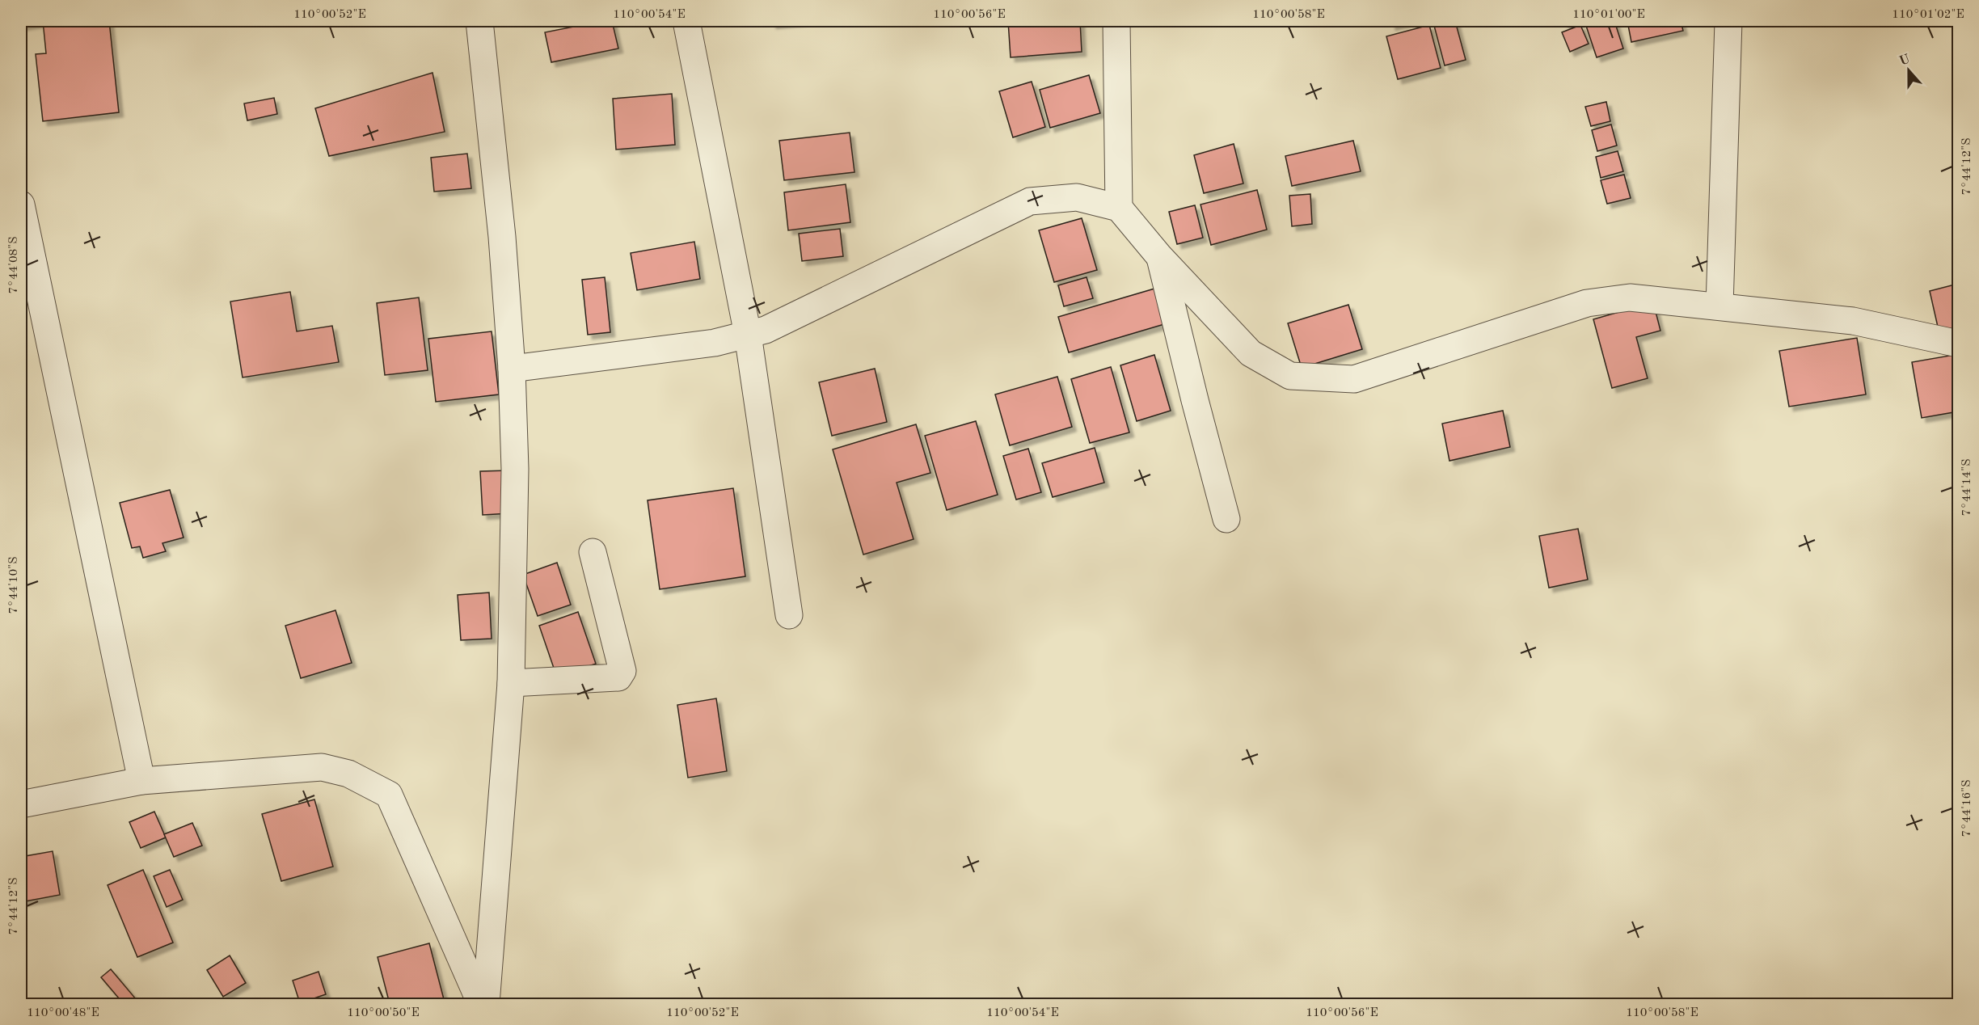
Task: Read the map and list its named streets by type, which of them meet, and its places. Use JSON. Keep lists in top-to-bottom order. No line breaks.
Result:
{"north":"top","coordinates":["110°00'52\"E","110°00'54\"E","110°00'56\"E","110°00'58\"E","110°01'00\"E","110°01'02\"E","7°44'12\"S","7°44'08\"S","7°44'14\"S","7°44'10\"S","7°44'16\"S","110°00'48\"E","110°00'50\"E"]}
